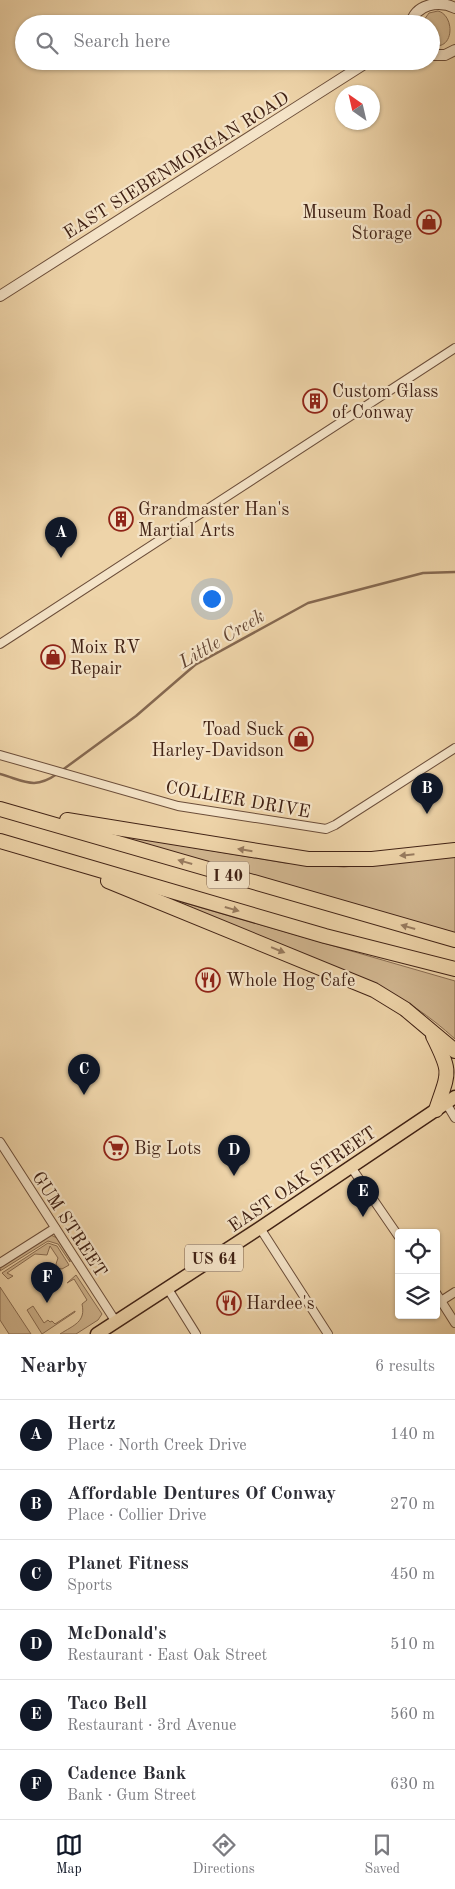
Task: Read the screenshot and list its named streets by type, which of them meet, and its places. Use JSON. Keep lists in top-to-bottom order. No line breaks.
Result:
{"streets":{"highway":["I 40","EAST OAK STREET","US 64"],"street":["EAST SIEBENMORGAN ROAD","COLLIER DRIVE","GUM STREET"]},"crossings":[["EAST OAK STREET","US 64"],["GUM STREET","US 64"]],"water":["Little Creek"],"places":{"shop":["Museum Road Storage","Moix RV Repair","Toad Suck Harley-Davidson"],"building":["Custom Glass of Conway","Grandmaster Han's Martial Arts"],"restaurant":["Whole Hog Cafe","Hardee's"],"supermarket":["Big Lots"]},"north":"top left","page":{"search":"Search here","pins":["A","B","C","D","E","F"],"heading":["Nearby","6 results"],"list":[{"mark":"A","name":"Hertz","note":"Place · North Creek Drive","value":"140 m"},{"mark":"B","name":"Affordable Dentures Of Conway","note":"Place · Collier Drive","value":"270 m"},{"mark":"C","name":"Planet Fitness","note":"Sports","value":"450 m"},{"mark":"D","name":"McDonald's","note":"Restaurant · East Oak Street","value":"510 m"},{"mark":"E","name":"Taco Bell","note":"Restaurant · 3rd Avenue","value":"560 m"},{"mark":"F","name":"Cadence Bank","note":"Bank · Gum Street","value":"630 m"}],"nav":["Map","Directions","Saved"]}}
